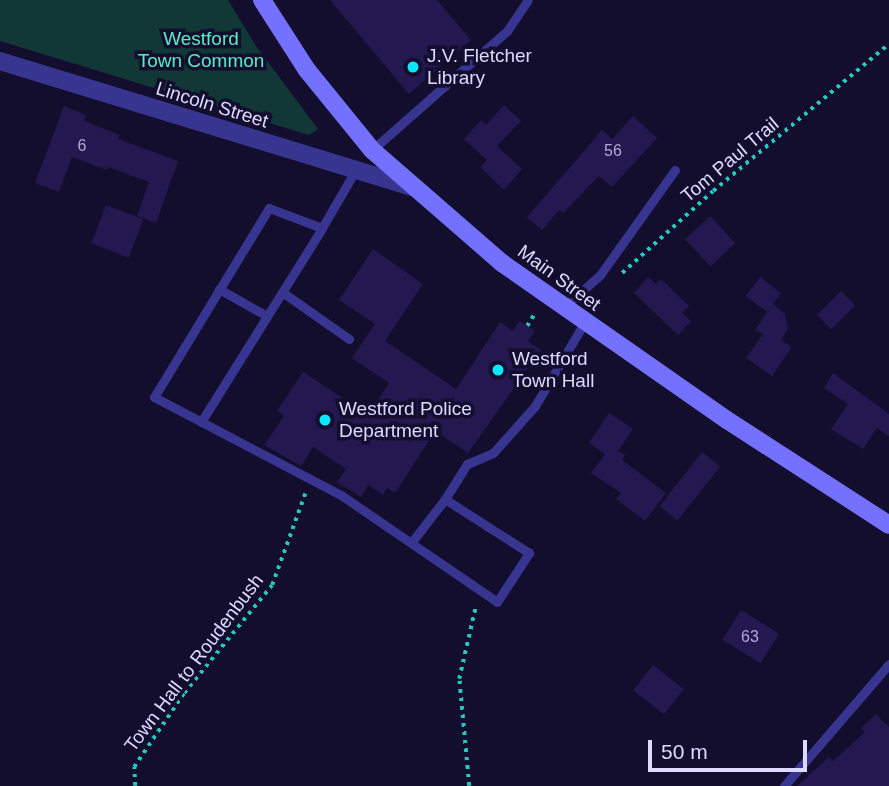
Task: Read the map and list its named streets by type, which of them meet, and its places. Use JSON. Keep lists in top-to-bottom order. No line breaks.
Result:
{"streets":{"main road":["Main Street"],"street":["Lincoln Street"],"path":["Tom Paul Trail","Town Hall to Roudenbush"]},"crossings":[["Lincoln Street","Main Street"]],"parks":["Westford Town Common"],"places":["J.V. Fletcher Library","Westford Town Hall","Westford Police Department"],"house_numbers":["6","56","63"],"scale_bar":"50 m"}
